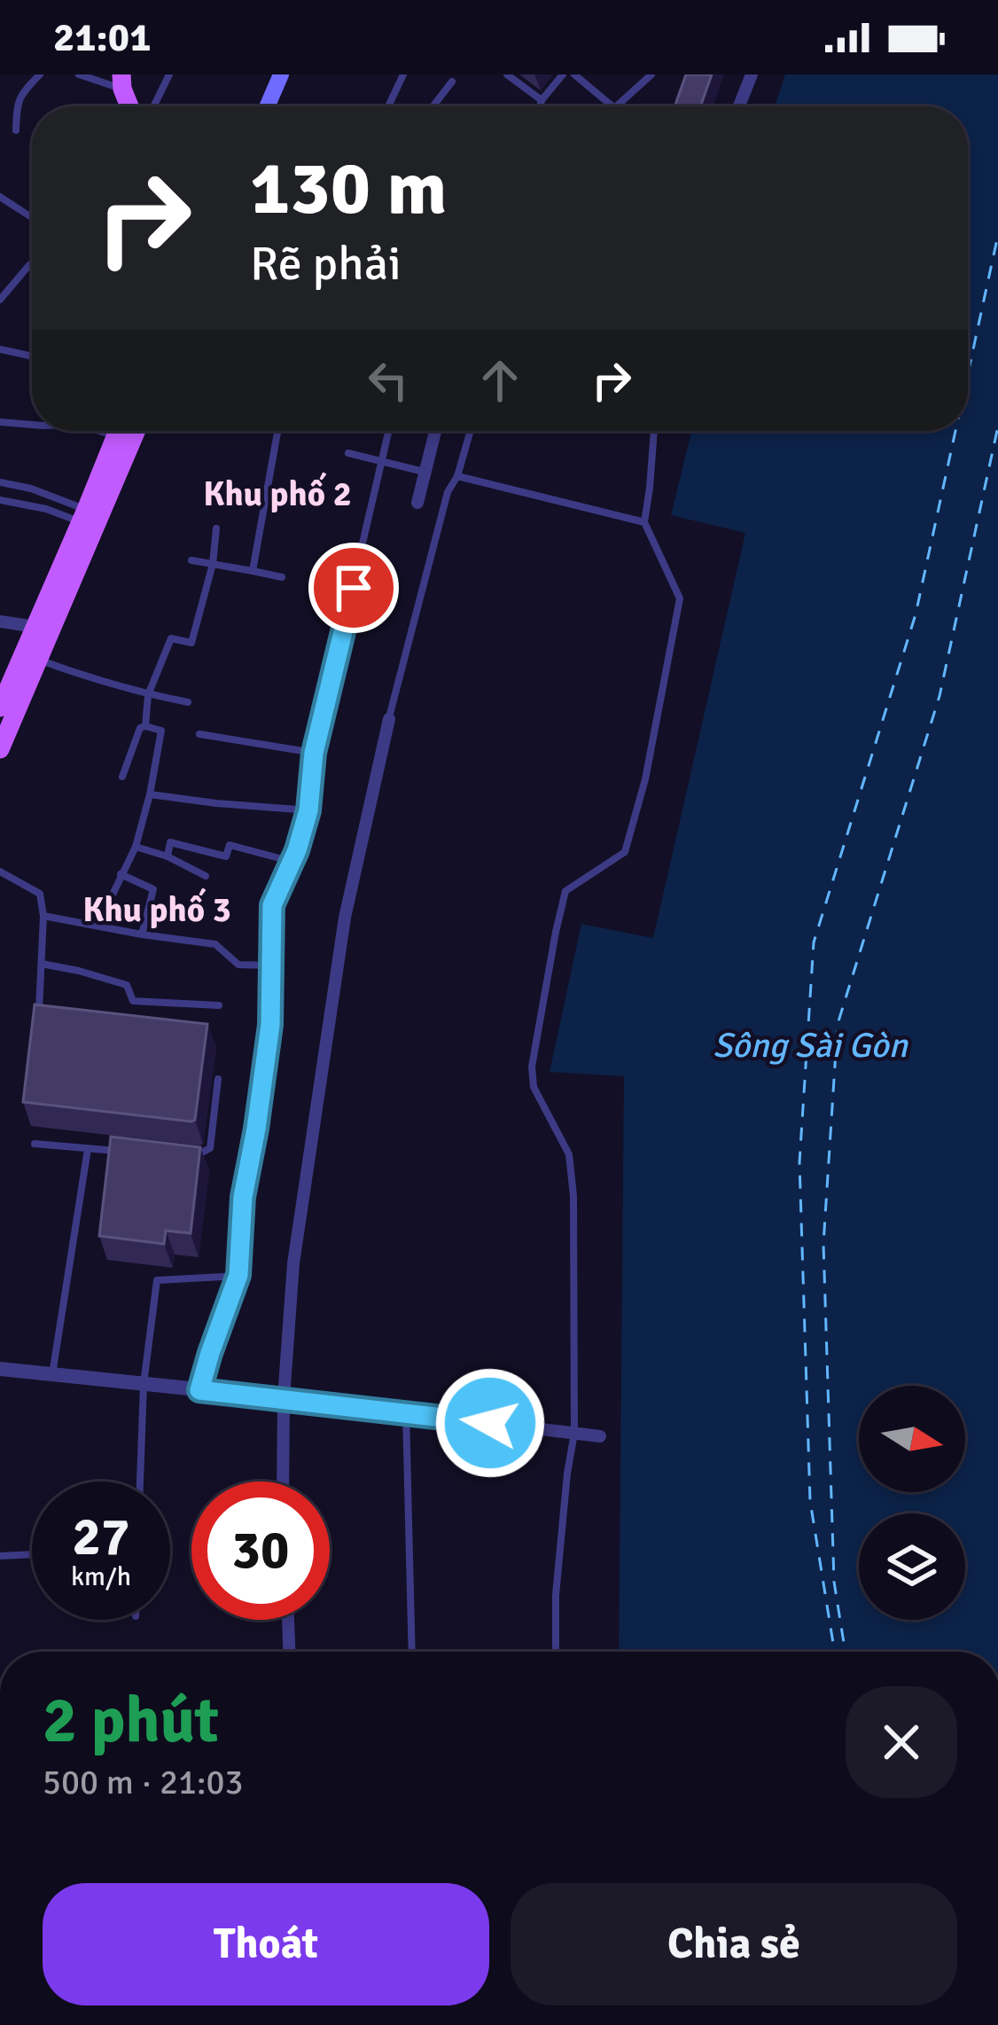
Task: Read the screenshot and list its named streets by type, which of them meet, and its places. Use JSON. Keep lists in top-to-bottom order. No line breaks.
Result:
{"districts":["Khu phố 2","Khu phố 3"],"water":["Sông Sài Gòn"],"north":"right","page":{"status":"21:01","turn":["130 m","Rẽ phải"],"speed":"27 km/h","limit":"30","heading":["2 phút","500 m · 21:03"],"buttons":["Thoát","Chia sẻ"]}}
